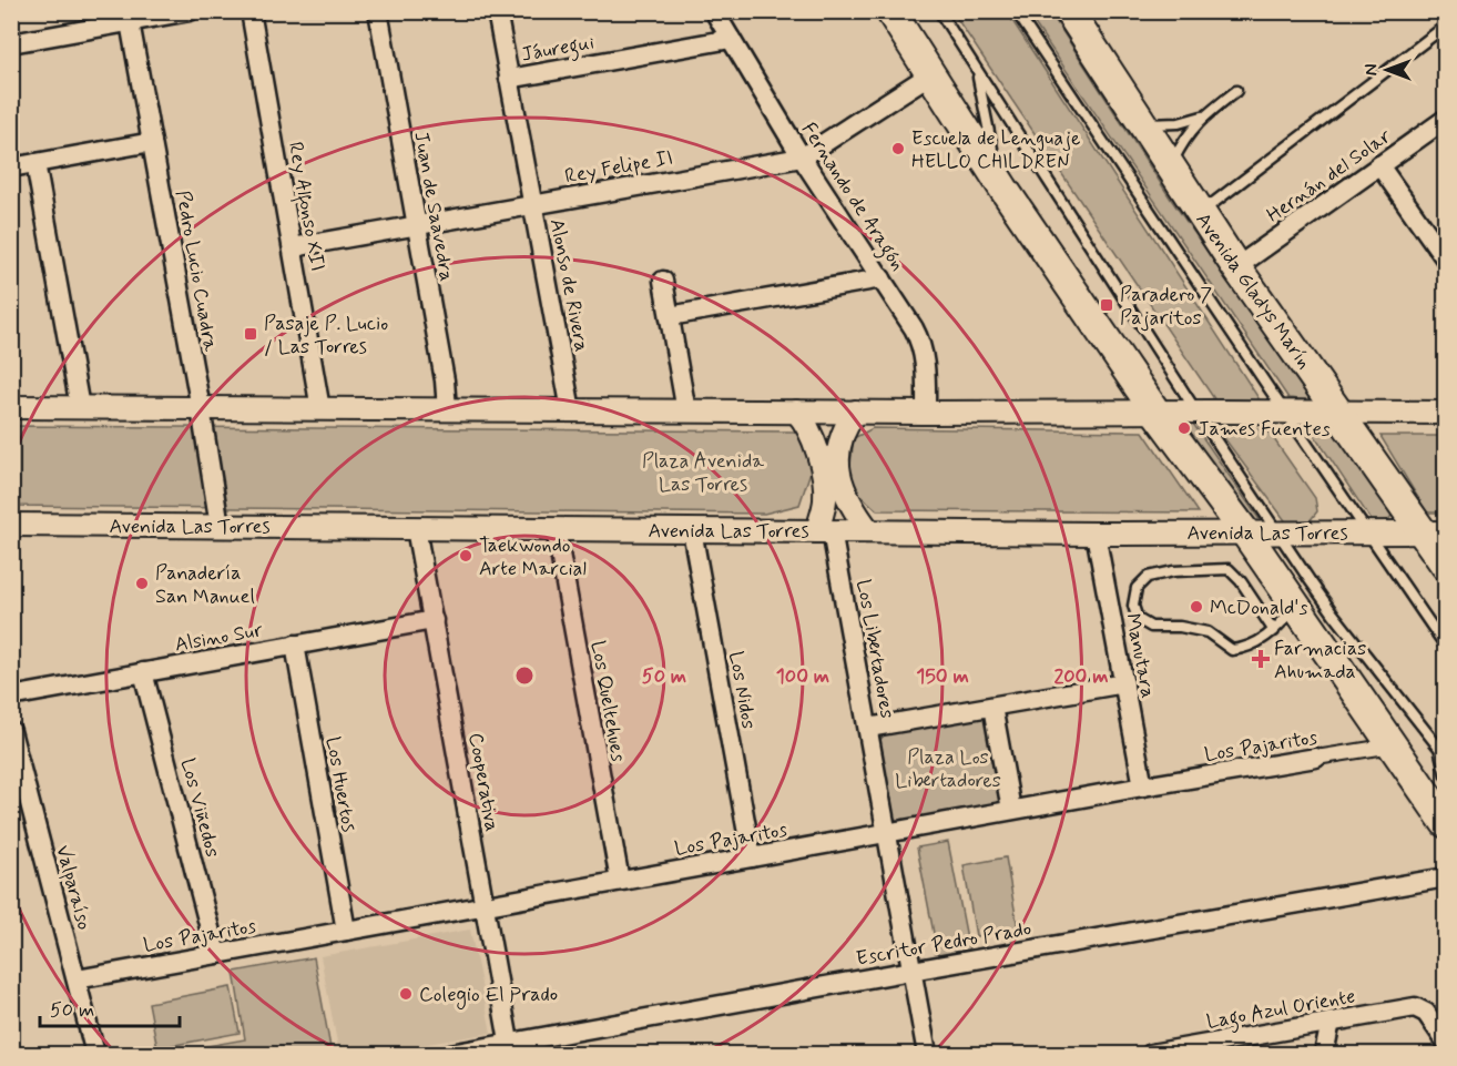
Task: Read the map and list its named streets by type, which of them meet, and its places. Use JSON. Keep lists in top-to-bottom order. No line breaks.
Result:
{"streets":{"main road":["Avenida Gladys Marín"],"street":["Jáuregui","Rey Felipe II","Hernán del Solar","Fernando de Aragón","Rey Alfonso XII","Juan de Saavedra","Pedro Lucio Cuadra","Alonso de Rivera","Avenida Las Torres","Alsino Sur","Los Libertadores","Manutara","Los Nidos","Los Queltehues","Los Pajaritos","Cooperativa","Los Huertos","Los Viñedos","Valparaíso","Escritor Pedro Prado","Lago Azul Oriente"]},"crossings":[["Jáuregui","Fernando de Aragón"],["Jáuregui","Alonso de Rivera"],["Rey Felipe II","Fernando de Aragón"],["Rey Felipe II","Rey Alfonso XII"],["Rey Felipe II","Juan de Saavedra"],["Rey Felipe II","Alonso de Rivera"],["Hernán del Solar","Avenida Gladys Marín"],["Pedro Lucio Cuadra","Avenida Las Torres"],["Avenida Gladys Marín","Avenida Las Torres"],["Avenida Las Torres","Los Libertadores"],["Avenida Las Torres","Manutara"],["Avenida Las Torres","Los Nidos"],["Avenida Las Torres","Los Queltehues"],["Avenida Las Torres","Cooperativa"],["Alsino Sur","Cooperativa"],["Alsino Sur","Los Huertos"],["Alsino Sur","Los Viñedos"],["Los Libertadores","Los Pajaritos"],["Los Libertadores","Escritor Pedro Prado"],["Manutara","Los Pajaritos"],["Los Nidos","Los Pajaritos"],["Los Queltehues","Los Pajaritos"],["Los Pajaritos","Cooperativa"],["Los Pajaritos","Los Huertos"],["Los Pajaritos","Los Viñedos"],["Los Pajaritos","Valparaíso"],["Cooperativa","Escritor Pedro Prado"]],"parks":["Plaza Avenida Las Torres","Plaza Los Libertadores"],"places":{"other":["Escuela de Lenguaje HELLO CHILDREN","James Fuentes","Taekwondo Arte Marcial","Panadería San Manuel","McDonald's","Colegio El Prado"],"transit":["Paradero 7 Pajaritos","Pasaje P. Lucio / Las Torres"],"health":["Farmacias Ahumada"]},"scale_bar":"50 m","north":"left","rings":["50 m","100 m","150 m","200 m"]}
